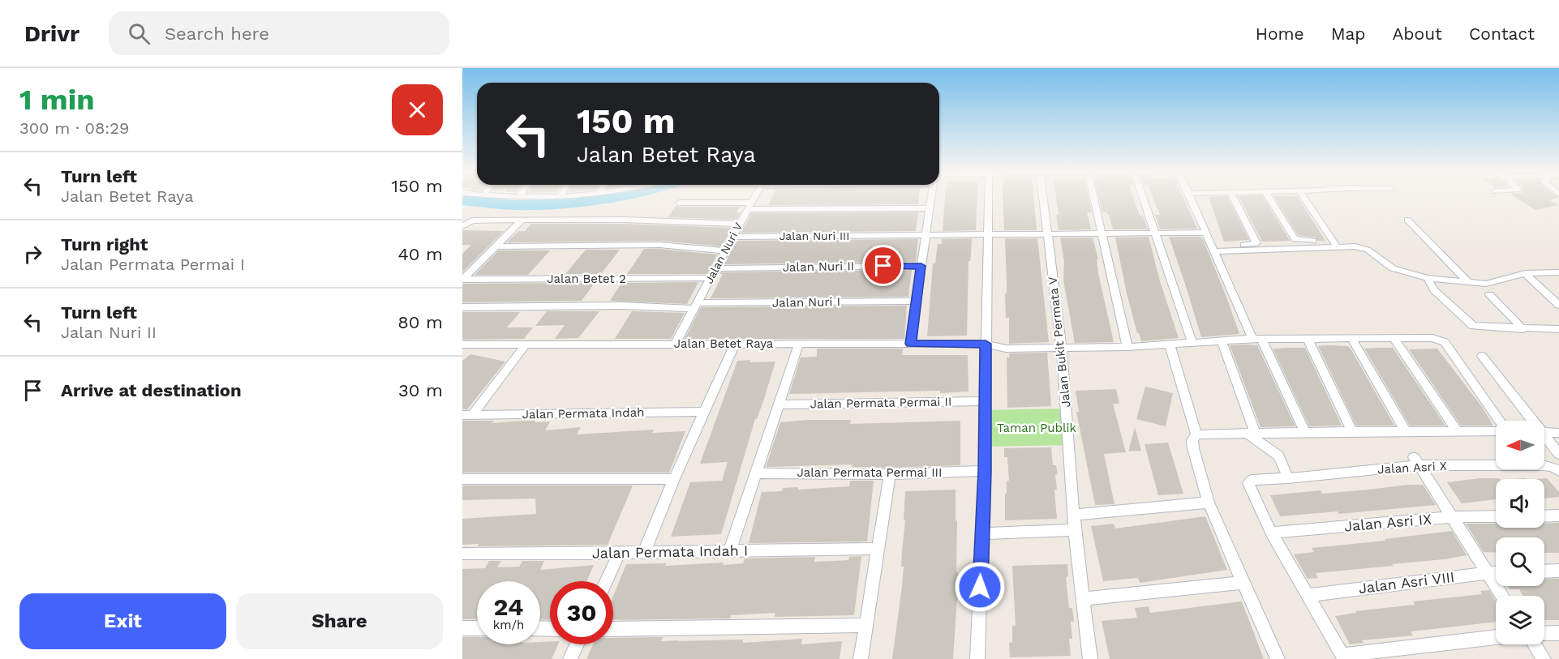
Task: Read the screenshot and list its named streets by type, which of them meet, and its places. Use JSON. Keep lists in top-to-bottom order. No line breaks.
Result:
{"streets":{"street":["Jalan Nuri III","Jalan Nuri V","Jalan Nuri II","Jalan Betet 2","Jalan Nuri I","Jalan Bukit Permata V","Jalan Betet Raya","Jalan Permata Permai II","Jalan Permata Indah","Jalan Asri X","Jalan Permata Permai III","Jalan Asri IX","Jalan Permata Indah I","Jalan Asri VIII"]},"crossings":[["Jalan Nuri III","Jalan Nuri V"],["Jalan Nuri III","Jalan Bukit Permata V"],["Jalan Nuri V","Jalan Nuri II"],["Jalan Nuri V","Jalan Betet 2"],["Jalan Nuri V","Jalan Nuri I"],["Jalan Nuri V","Jalan Betet Raya"],["Jalan Bukit Permata V","Jalan Betet Raya"],["Jalan Asri X","Jalan Asri IX"]],"parks":["Taman Publik"],"north":"left","page":{"header":"Drivr","search":"Search here","nav":["Home","Map","About","Contact"],"heading":["1 min","300 m · 08:29"],"turn":["150 m","Jalan Betet Raya"],"list":[{"name":"Turn left","note":"Jalan Betet Raya","value":"150 m"},{"name":"Turn right","note":"Jalan Permata Permai I","value":"40 m"},{"name":"Turn left","note":"Jalan Nuri II","value":"80 m"},{"name":"Arrive at destination","value":"30 m"}],"speed":"24 km/h","limit":"30","buttons":["Exit","Share"]}}
